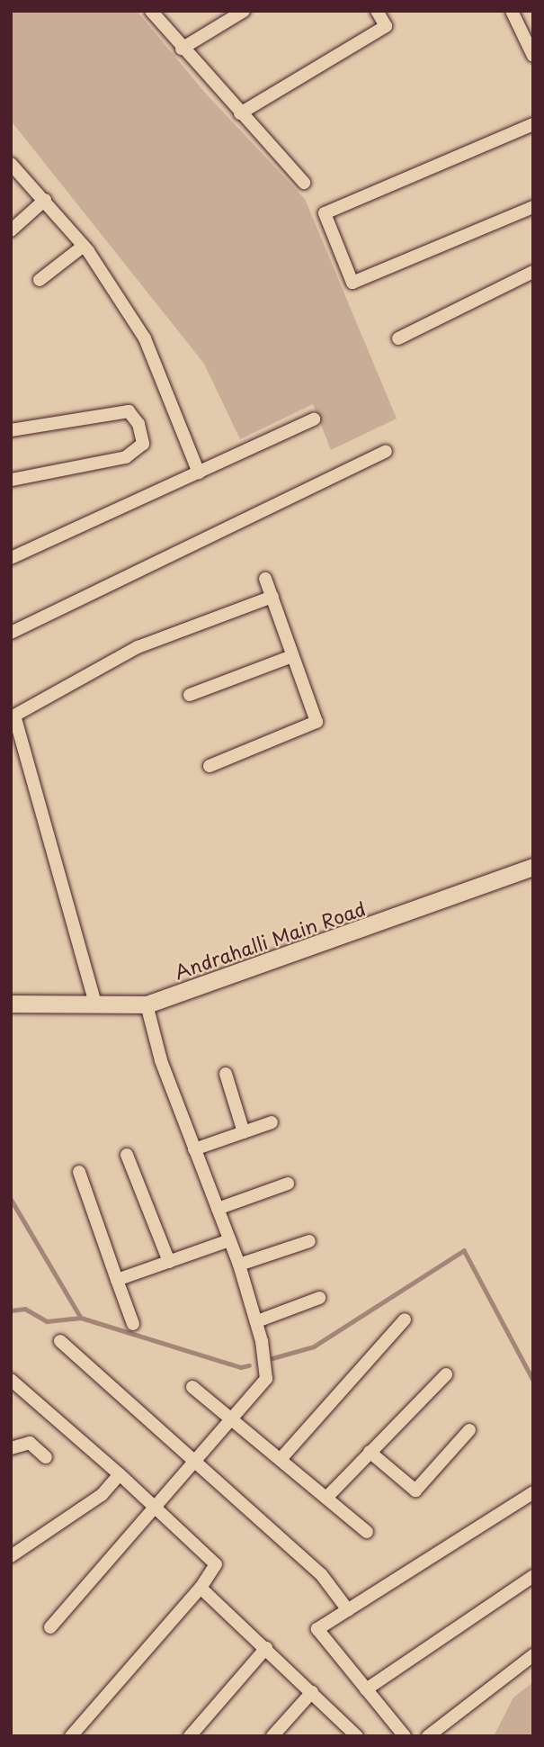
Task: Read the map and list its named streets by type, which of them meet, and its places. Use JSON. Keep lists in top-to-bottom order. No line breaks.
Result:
{"streets":{"main road":["Andrahalli Main Road"]}}
